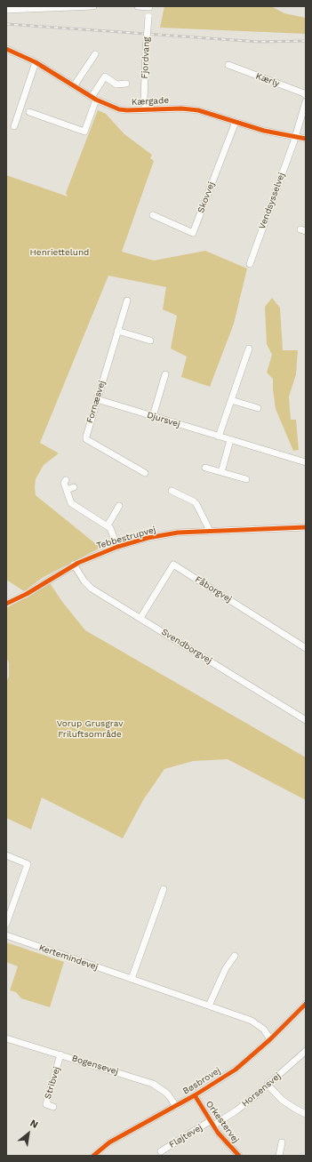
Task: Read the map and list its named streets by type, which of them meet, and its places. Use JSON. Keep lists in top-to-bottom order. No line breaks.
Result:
{"streets":{"street":["Fjordvang","Kærly","Kærgade","Skovvej","Vendsysselvej","Fornæsvej","Djursvej","Tebbestrupvej","Fåborgvej","Svendborgvej","Kertemindevej","Bogensevej","Bøsbrovej","Stribvej","Horsensvej","Orkestervej","Fløjtevej"]},"crossings":[["Fjordvang","Kærgade"],["Kærgade","Skovvej"],["Kærgade","Vendsysselvej"],["Fornæsvej","Djursvej"],["Tebbestrupvej","Svendborgvej"],["Fåborgvej","Svendborgvej"],["Kertemindevej","Bøsbrovej"],["Bogensevej","Bøsbrovej"],["Bogensevej","Stribvej"],["Bøsbrovej","Orkestervej"],["Horsensvej","Orkestervej"],["Horsensvej","Fløjtevej"],["Orkestervej","Fløjtevej"]],"parks":["Henriettelund","Vorup Grusgrav Friluftsområde"],"north":"top right"}
